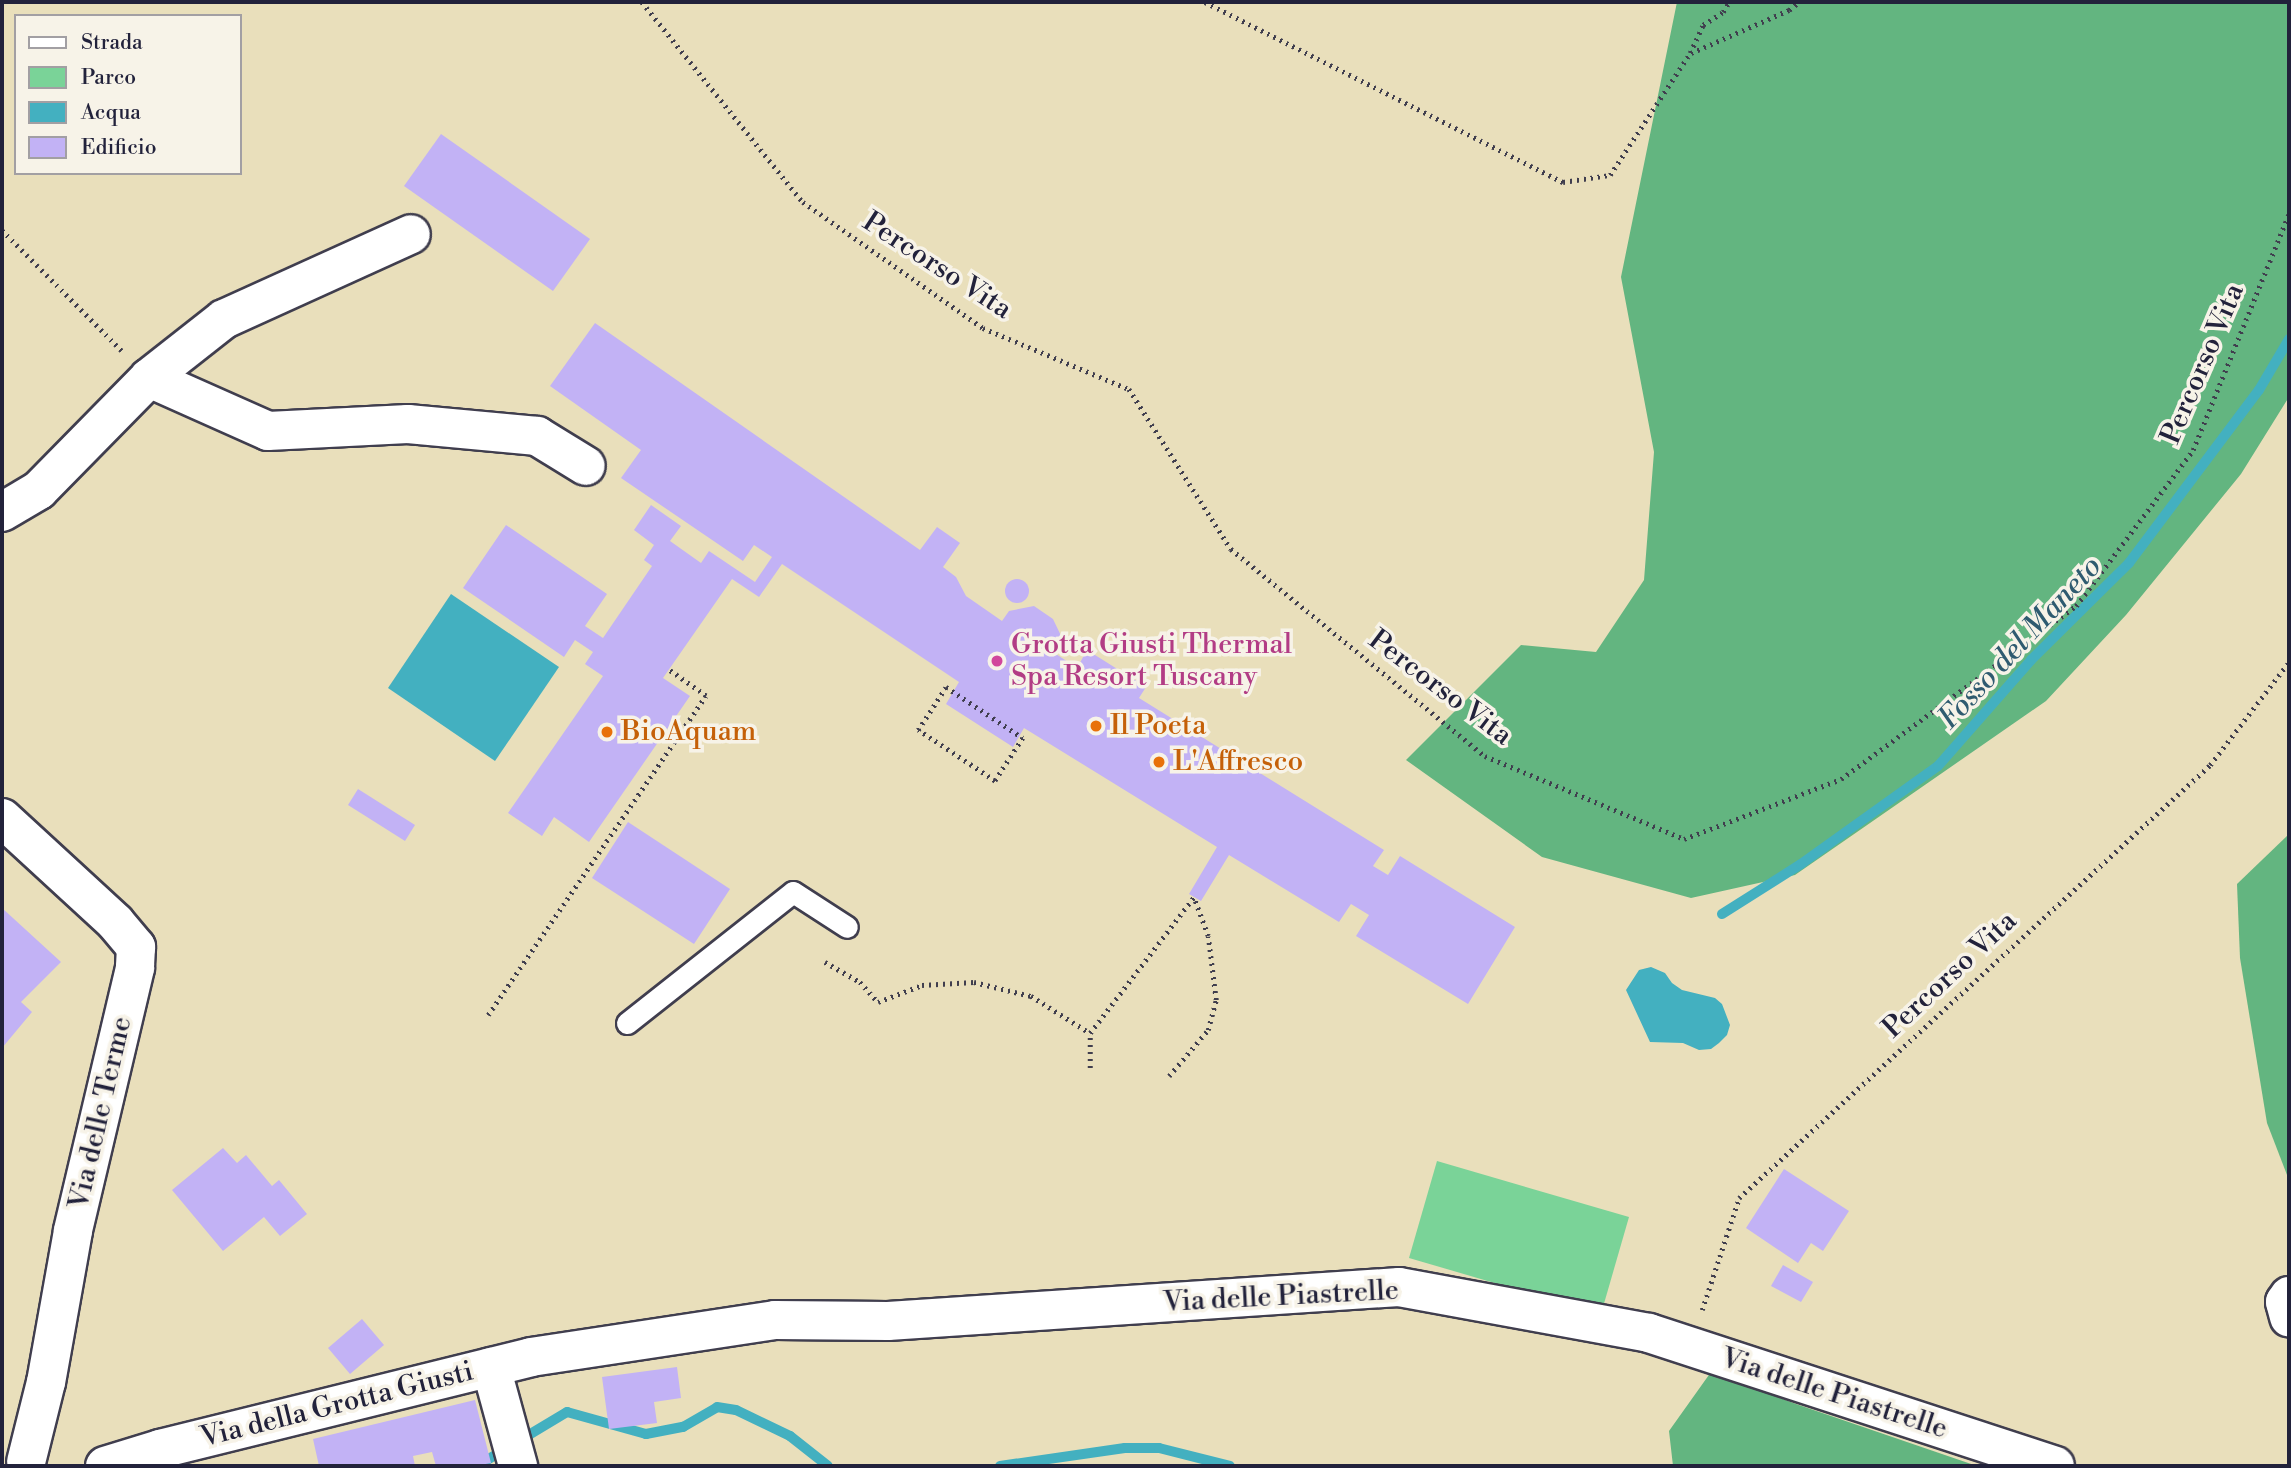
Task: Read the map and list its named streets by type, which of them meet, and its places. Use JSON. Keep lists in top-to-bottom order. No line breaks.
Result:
{"streets":{"street":["Via delle Terme","Via delle Piastrelle","Via della Grotta Giusti"],"path":["Percorso Vita"]},"crossings":[["Percorso Vita","Via delle Piastrelle"],["Via delle Piastrelle","Via della Grotta Giusti"]],"water":["Fosso del Maneto"],"places":["Grotta Giusti Thermal Spa Resort Tuscany","Il Poeta","BioAquam","L'Affresco"],"legend":["Strada","Parco","Acqua","Edificio"]}
